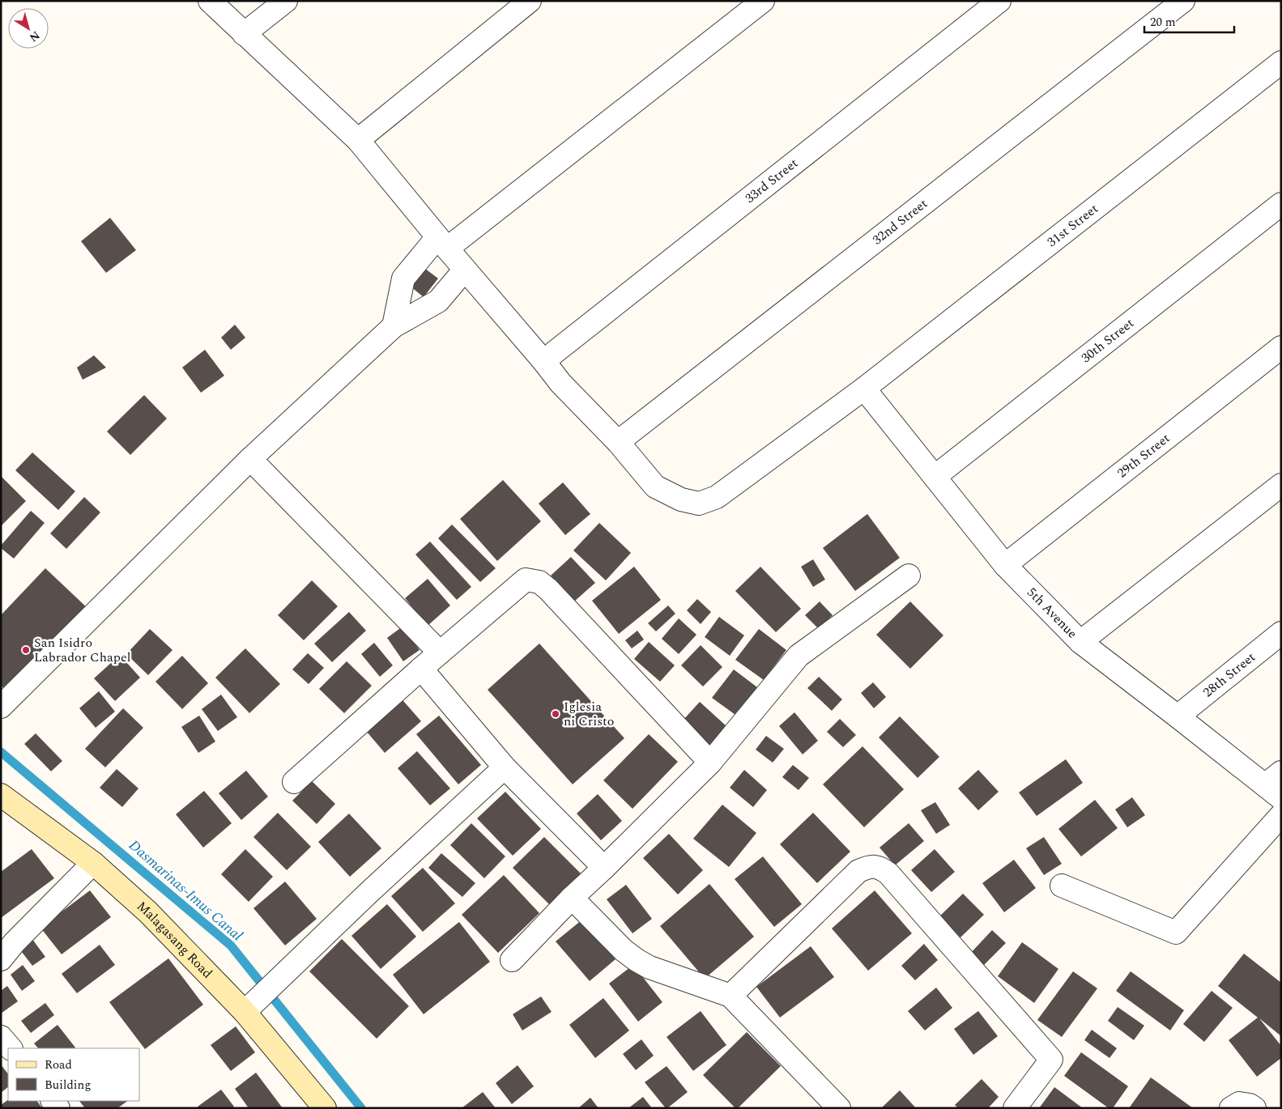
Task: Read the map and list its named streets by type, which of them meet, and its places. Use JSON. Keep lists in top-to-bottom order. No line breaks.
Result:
{"streets":{"main road":["Malagasang Road"],"street":["33rd Street","32nd Street","31st Street","30th Street","29th Street","5th Avenue","28th Street"]},"crossings":[["33rd Street","31st Street"],["32nd Street","31st Street"],["31st Street","5th Avenue"],["30th Street","5th Avenue"],["29th Street","5th Avenue"],["5th Avenue","28th Street"]],"water":["Dasmarinas-Imus Canal"],"places":["San Isidro Labrador Chapel","Iglesia ni Cristo"],"legend":["Road","Building"],"scale_bar":"20 m","north":"bottom right"}
